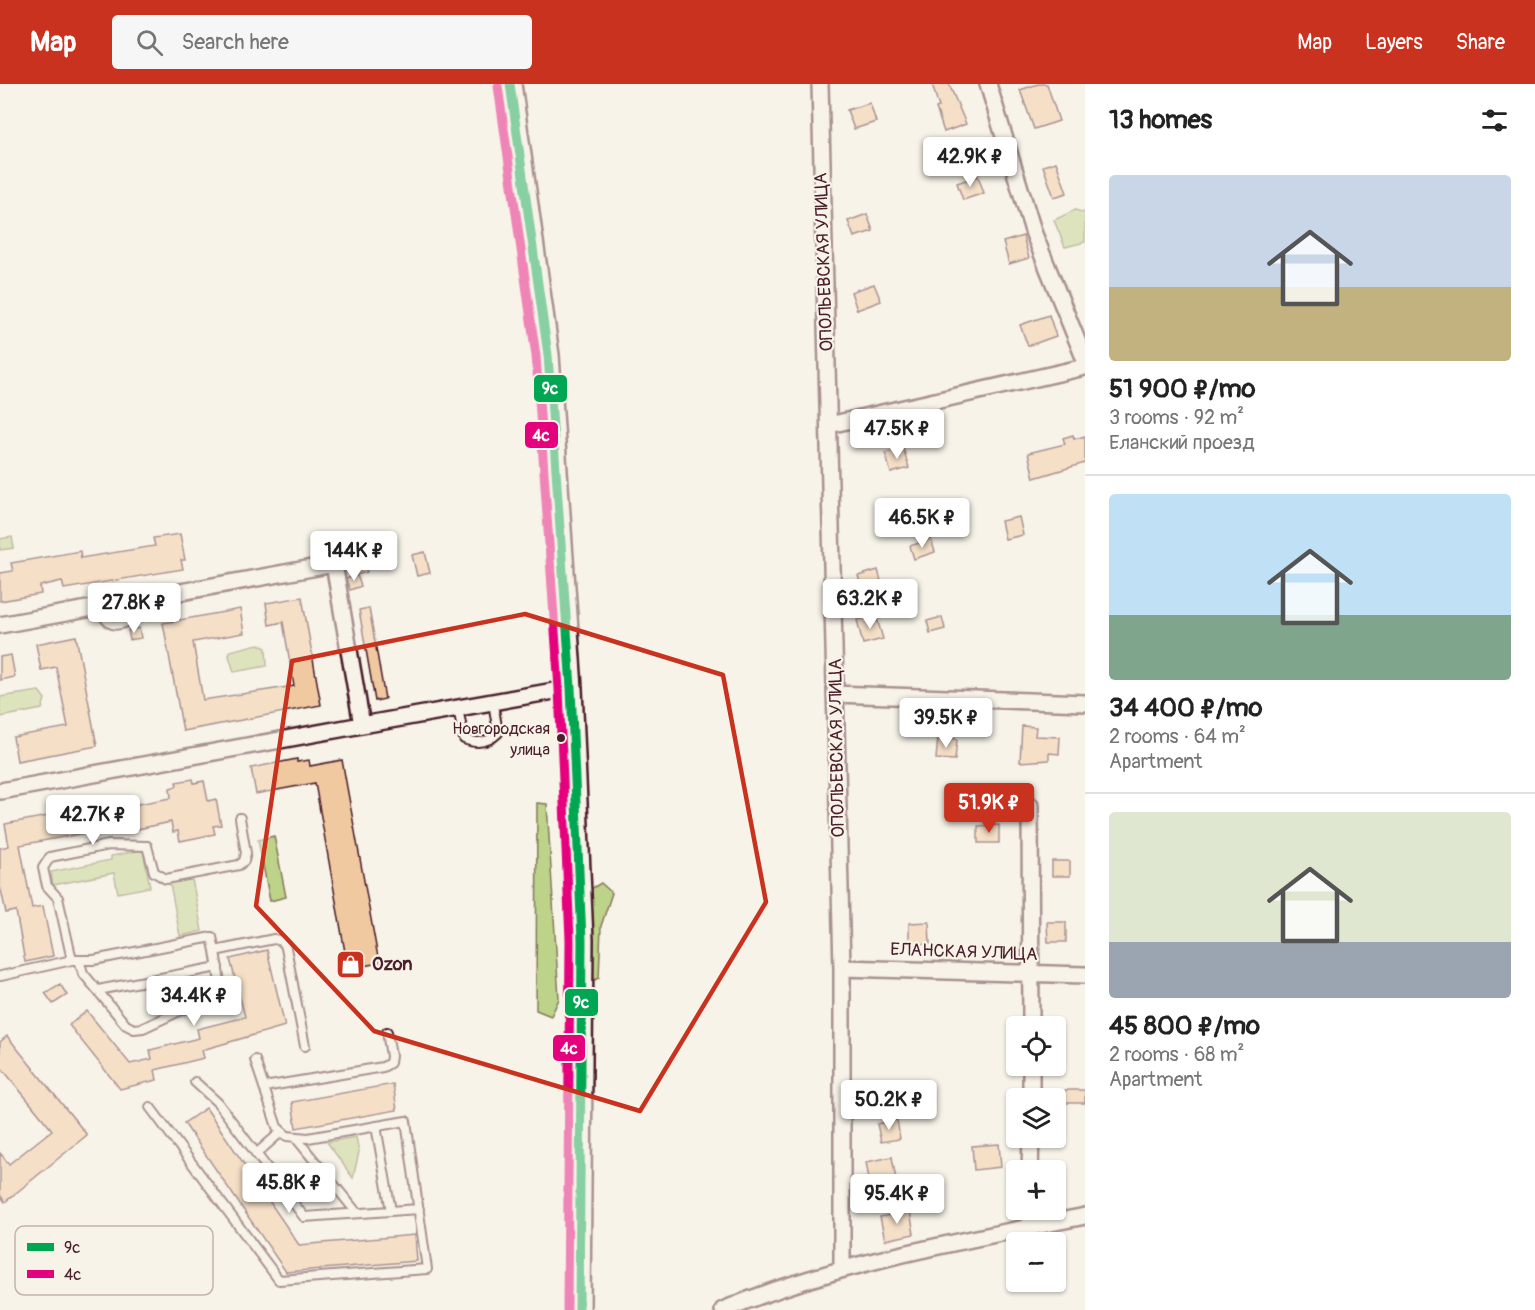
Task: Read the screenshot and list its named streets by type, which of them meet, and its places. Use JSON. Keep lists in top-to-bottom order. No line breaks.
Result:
{"streets":{"street":["ОПОЛЬЕВСКАЯ УЛИЦА","ЕЛАНСКАЯ УЛИЦА"]},"crossings":[["ОПОЛЬЕВСКАЯ УЛИЦА","ЕЛАНСКАЯ УЛИЦА"]],"places":{"other":["Новгородская улица"],"shop":["Ozon"]},"lines":["transit line 9с","transit line 4с"],"legend":["9с","4с"],"page":{"header":"Map","search":"Search here","nav":["Map","Layers","Share"],"heading":"13 homes","price":["42.9K ₽","47.5K ₽","46.5K ₽","144K ₽","63.2K ₽","27.8K ₽","39.5K ₽","51.9K ₽","42.7K ₽","34.4K ₽","50.2K ₽","45.8K ₽","95.4K ₽"],"list":[{"name":"51 900 ₽/mo","note":"3 rooms · 92 m² · Еланский проезд"},{"name":"34 400 ₽/mo","note":"2 rooms · 64 m² · Apartment"},{"name":"45 800 ₽/mo","note":"2 rooms · 68 m² · Apartment"}],"map_buttons":["+","−"]}}
